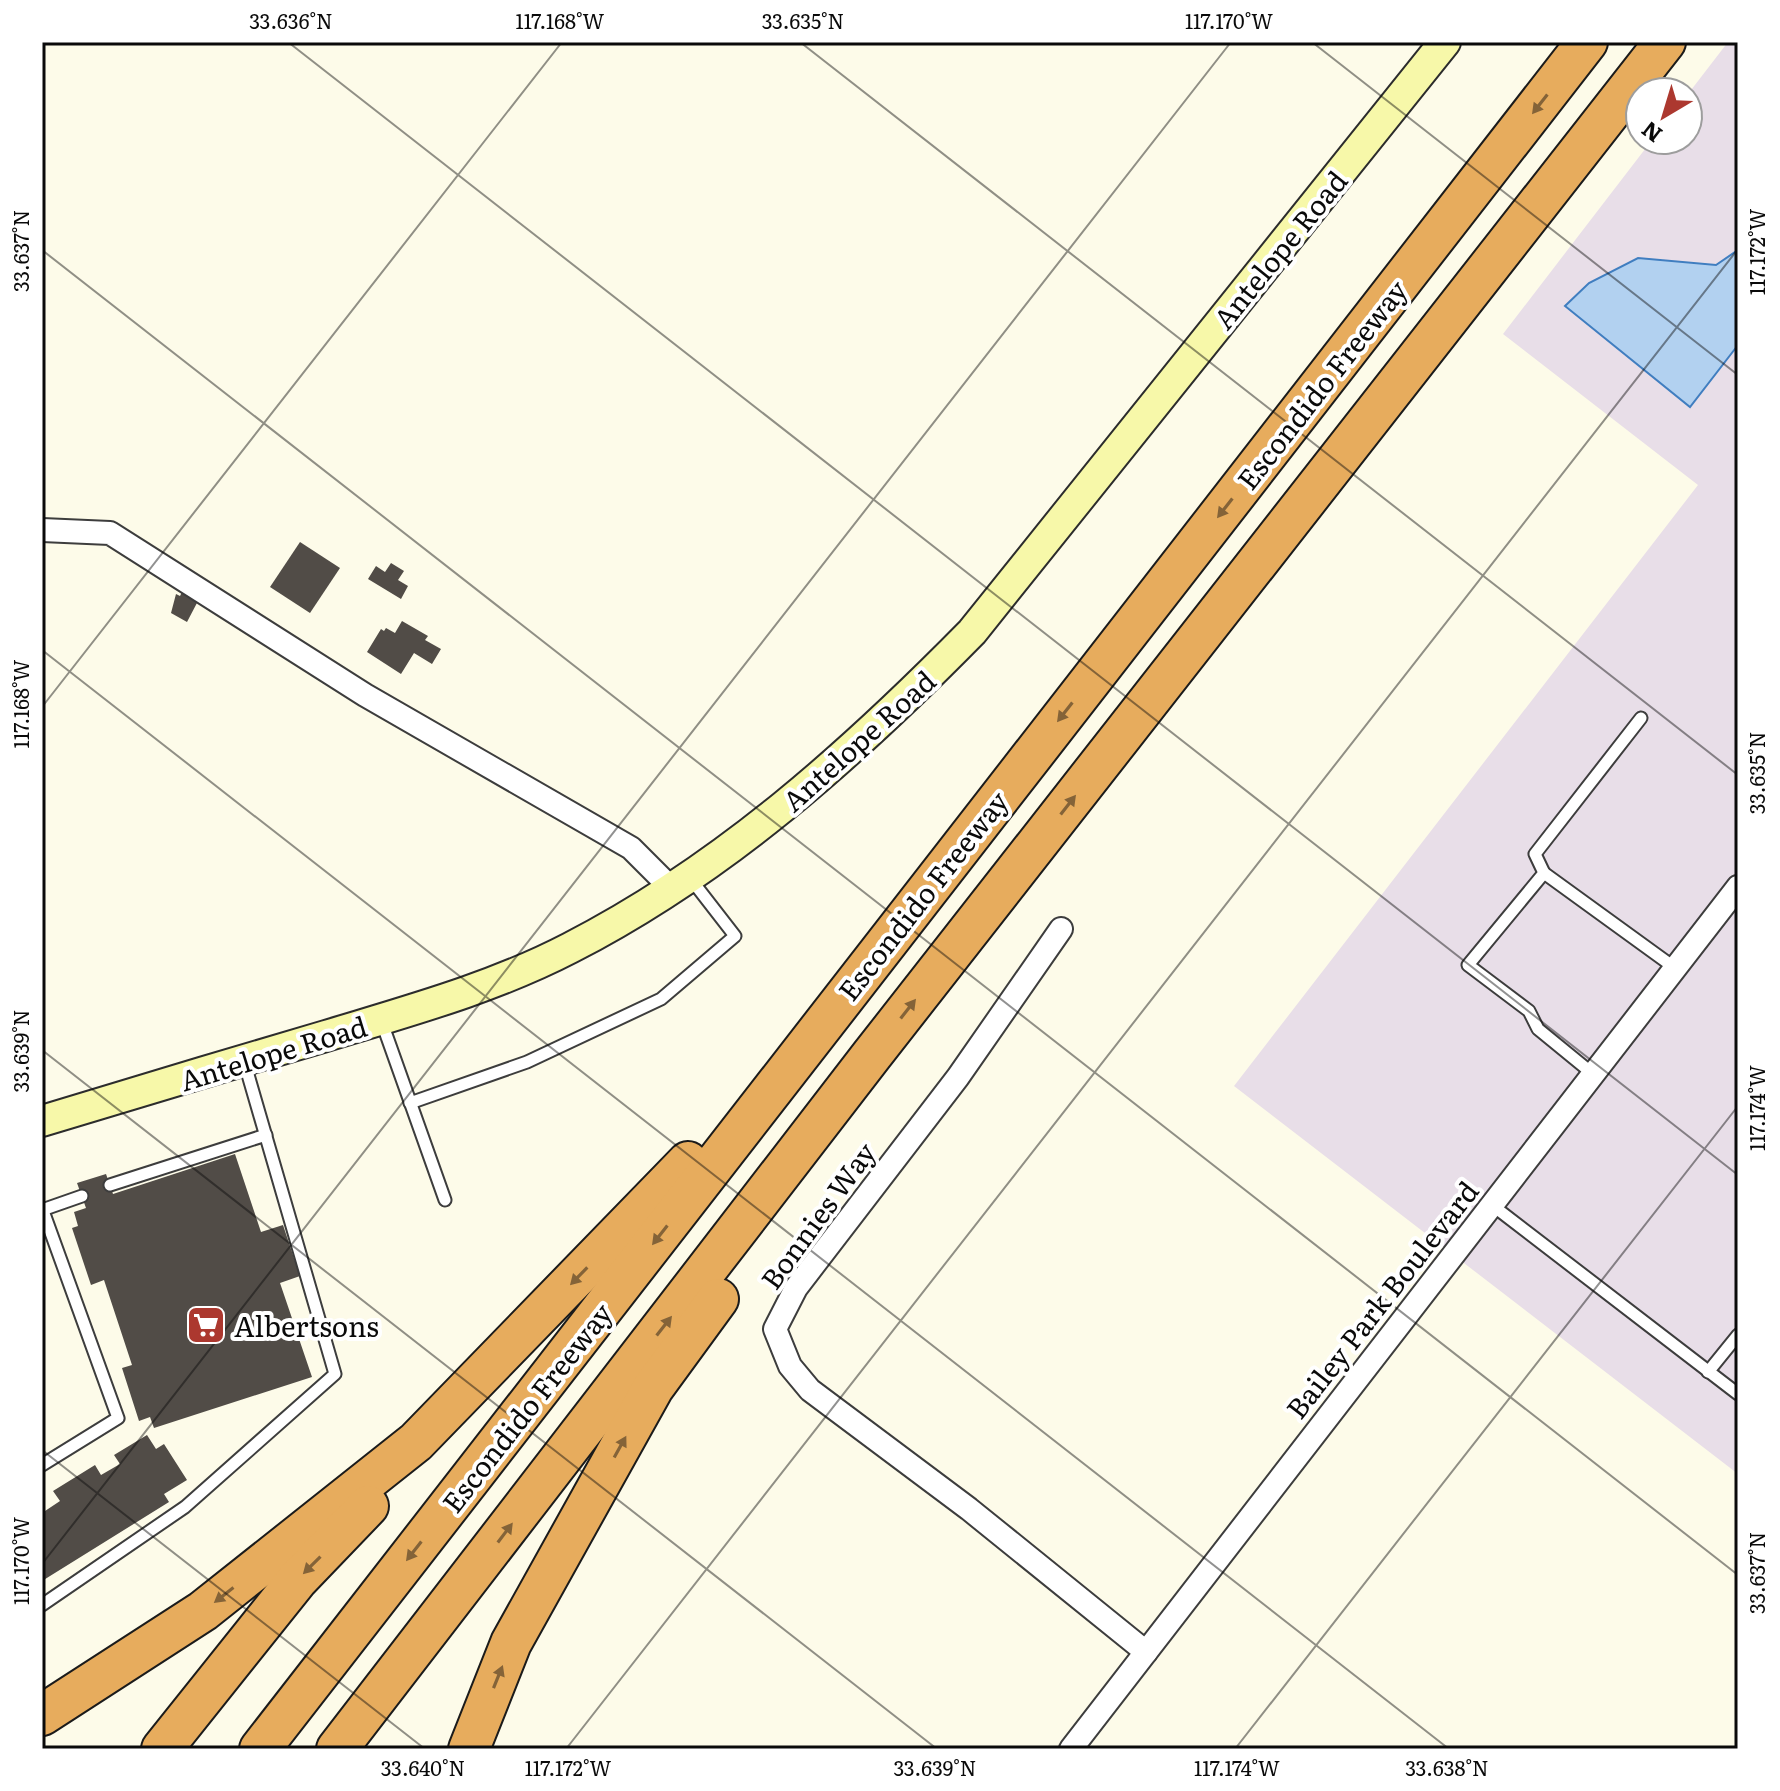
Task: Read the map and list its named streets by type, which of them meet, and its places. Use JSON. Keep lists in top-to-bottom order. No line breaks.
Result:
{"streets":{"highway":["Escondido Freeway"],"main road":["Antelope Road"],"street":["Bonnies Way","Bailey Park Boulevard"]},"crossings":[["Bonnies Way","Bailey Park Boulevard"]],"places":{"supermarket":["Albertsons"]},"north":"bottom left","coordinates":["33.636°N","117.168°W","33.635°N","117.170°W","33.637°N","117.172°W","33.639°N","117.174°W","33.640°N","33.638°N"]}
